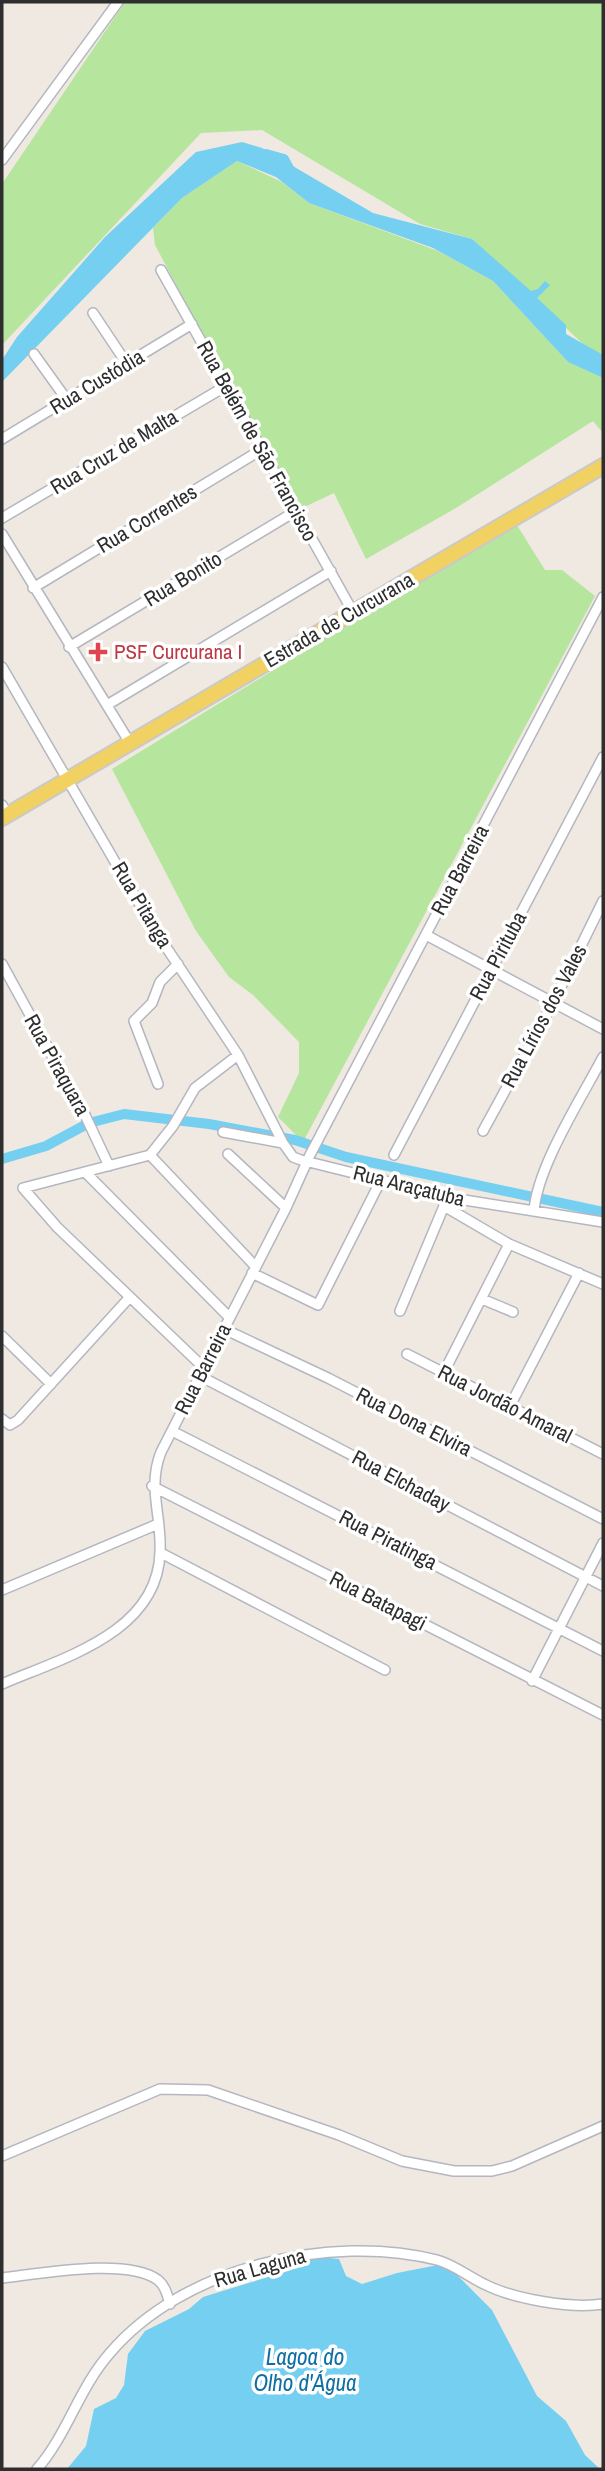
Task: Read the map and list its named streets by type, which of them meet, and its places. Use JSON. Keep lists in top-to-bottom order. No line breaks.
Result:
{"streets":{"main road":["Estrada de Curcurana"],"street":["Rua Custódia","Rua Belém de São Francisco","Rua Cruz de Malta","Rua Correntes","Rua Bonito","Rua Barreira","Rua Pitanga","Rua Pirituba","Rua Lírios dos Vales","Rua Piraquara","Rua Araçatuba","Rua Jordão Amaral","Rua Dona Elvira","Rua Elchaday","Rua Piratinga","Rua Batapagi","Rua Laguna"]},"crossings":[["Rua Custódia","Rua Belém de São Francisco"],["Rua Belém de São Francisco","Rua Cruz de Malta"],["Rua Belém de São Francisco","Rua Correntes"],["Rua Belém de São Francisco","Rua Bonito"],["Rua Belém de São Francisco","Estrada de Curcurana"],["Estrada de Curcurana","Rua Pitanga"],["Rua Barreira","Rua Araçatuba"],["Rua Barreira","Rua Dona Elvira"],["Rua Barreira","Rua Elchaday"],["Rua Barreira","Rua Piratinga"],["Rua Barreira","Rua Batapagi"],["Rua Pitanga","Rua Araçatuba"]],"water":["Lagoa do Olho d'Água"],"places":{"health":["PSF Curcurana I"]}}
